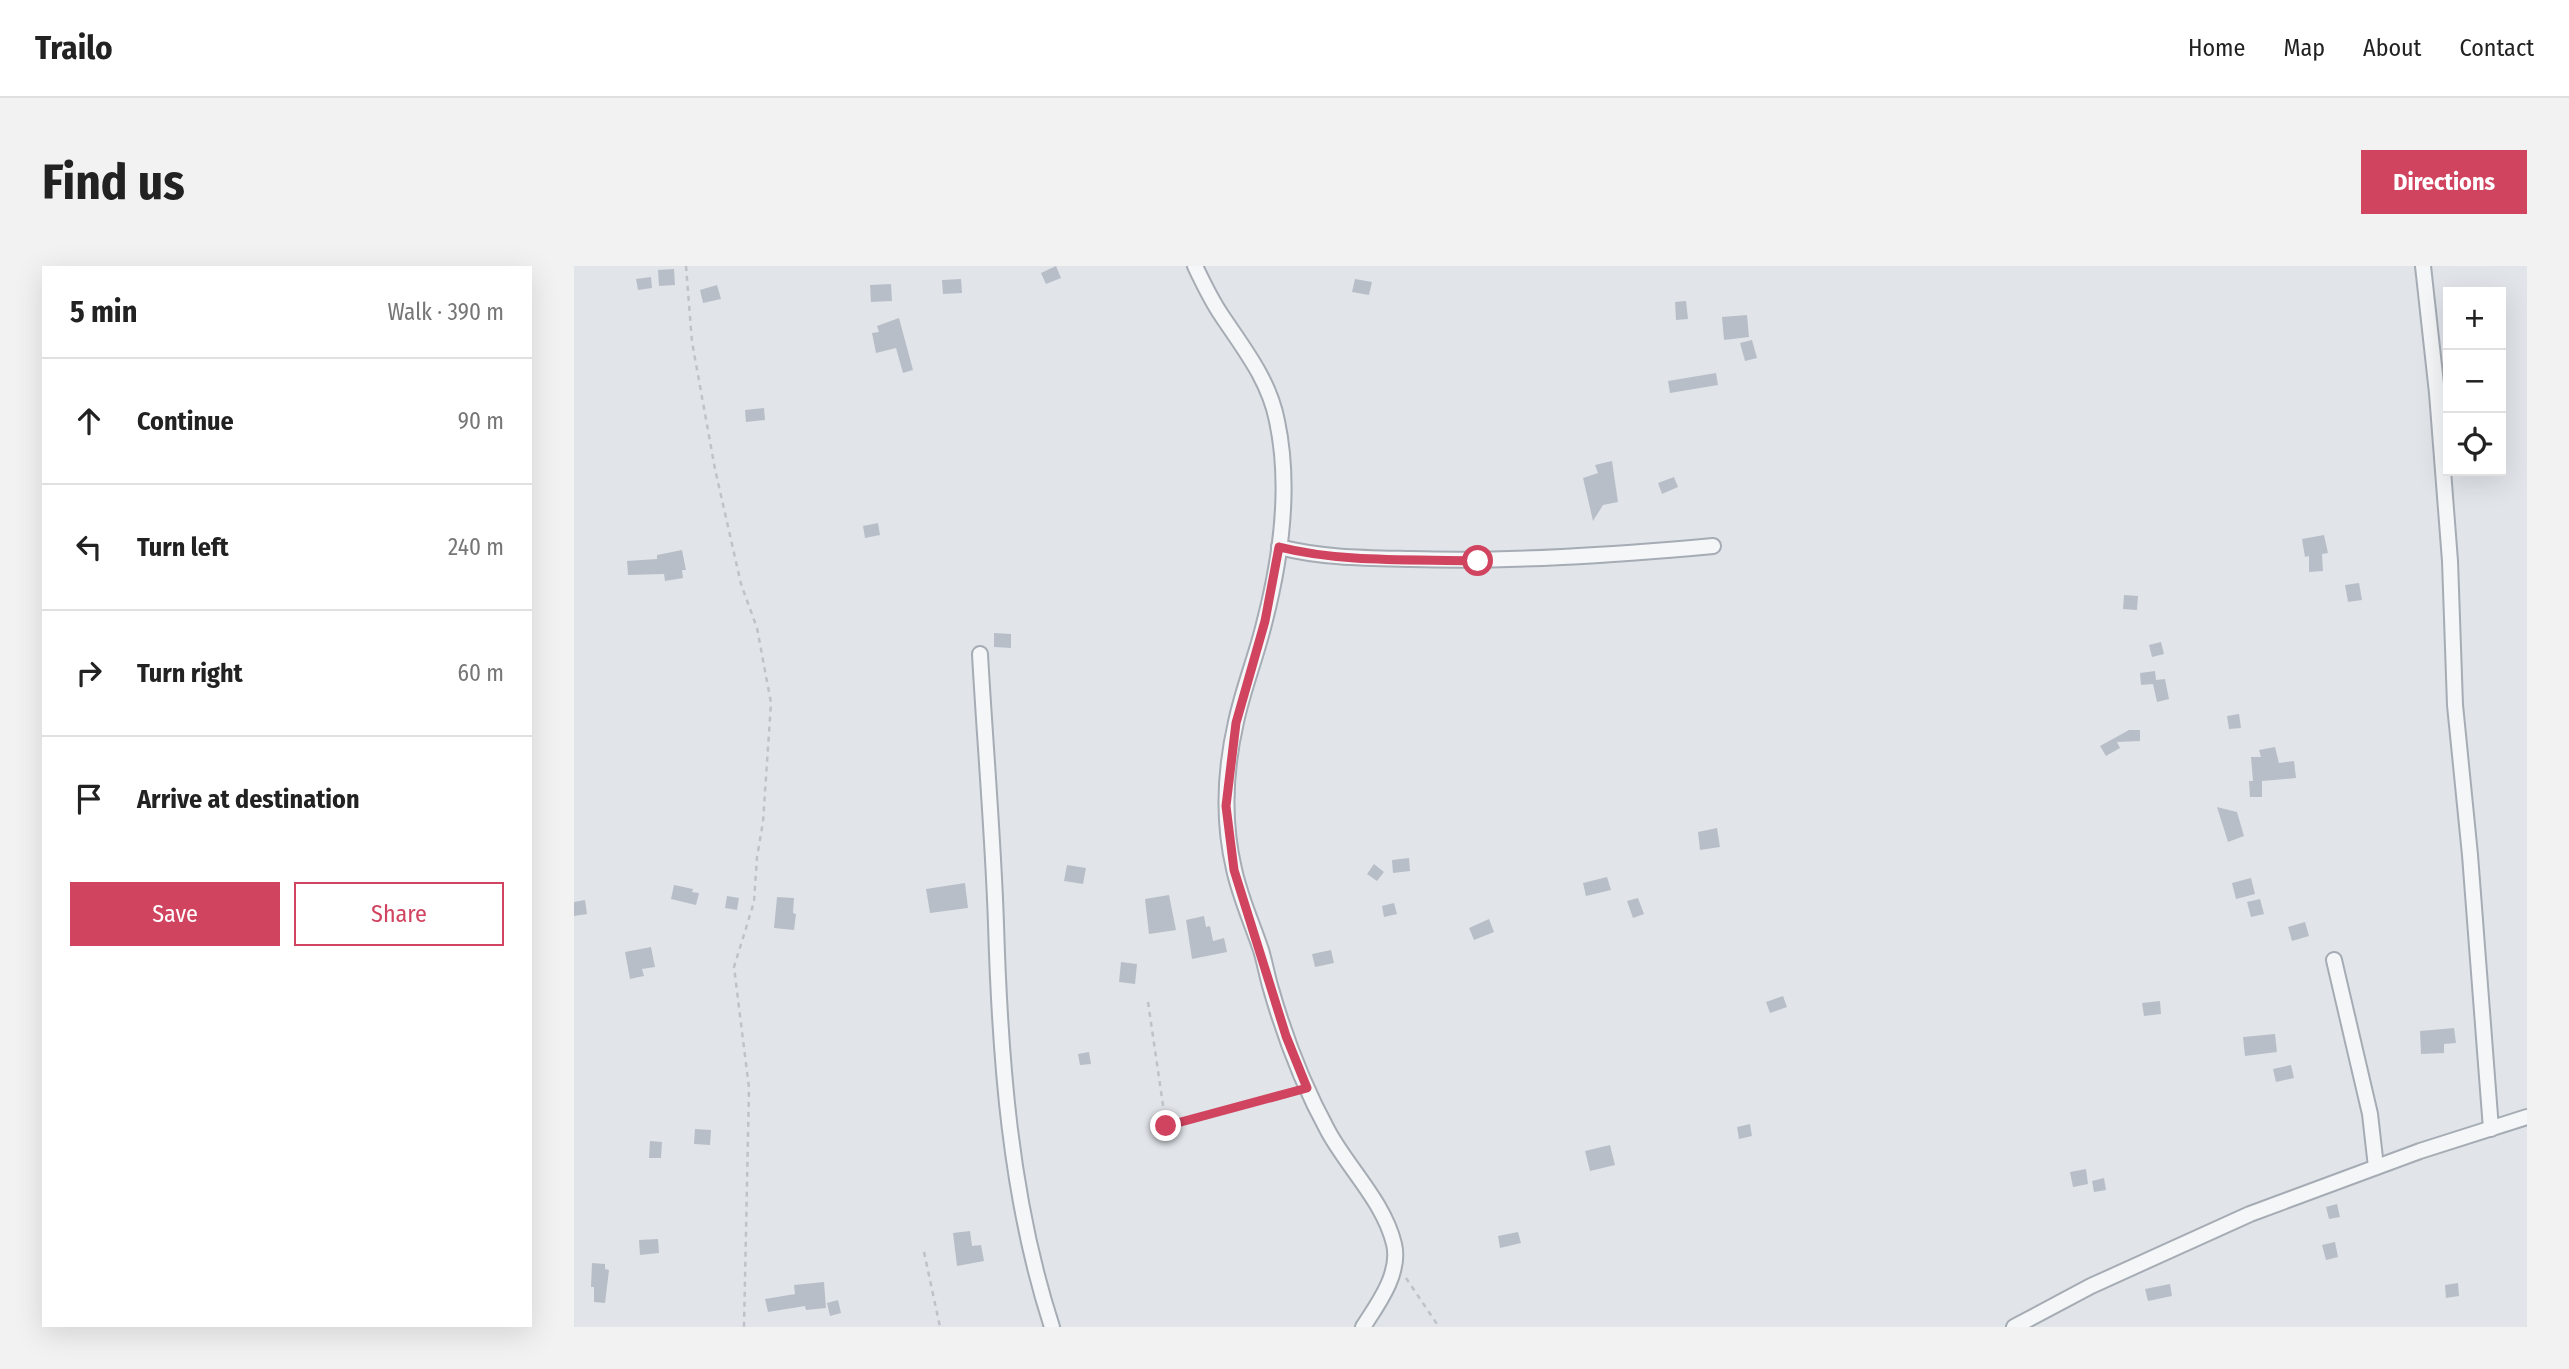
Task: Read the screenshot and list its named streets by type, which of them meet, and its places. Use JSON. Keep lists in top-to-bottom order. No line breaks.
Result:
{"page":{"header":"Trailo","nav":["Home","Map","About","Contact"],"buttons":["Directions",["Save","Share"]],"title":"Find us","heading":["5 min","Walk · 390 m"],"map_buttons":["+","−"],"list":[["Continue","90 m"],["Turn left","240 m"],["Turn right","60 m"],"Arrive at destination"]}}
